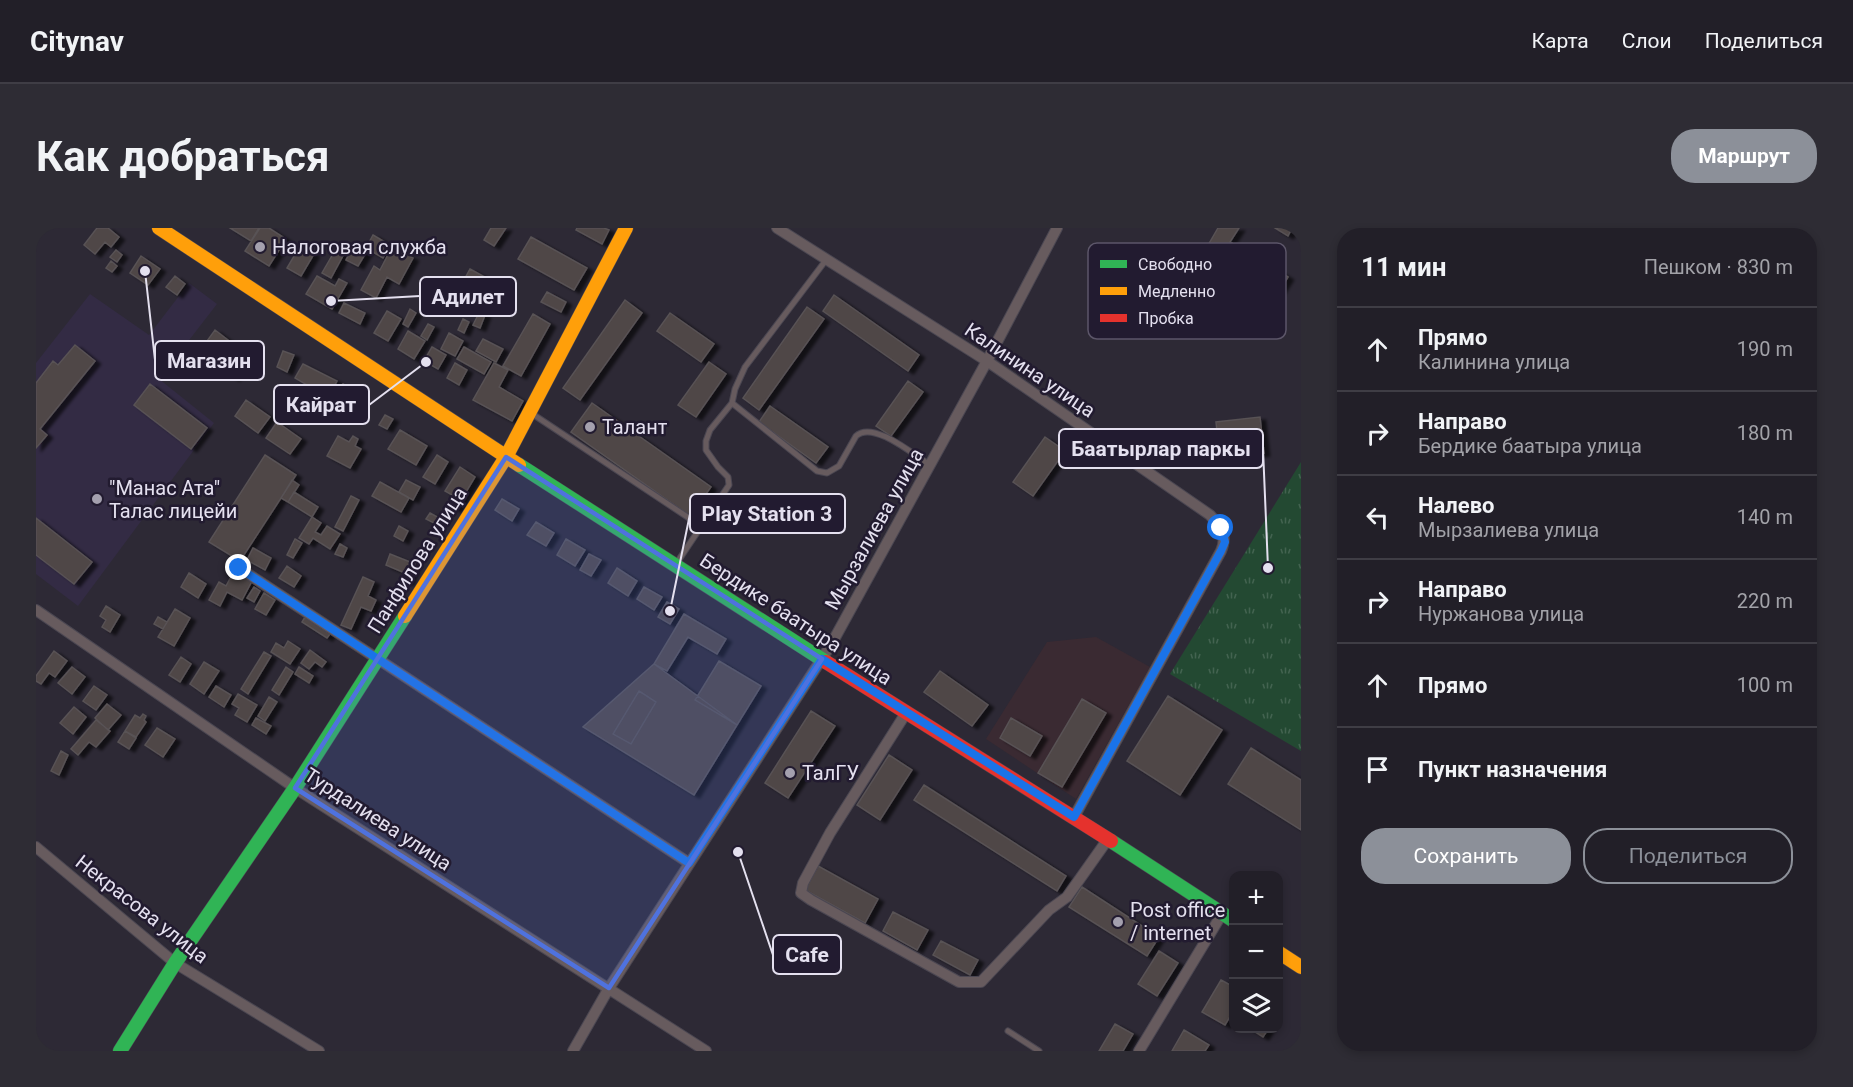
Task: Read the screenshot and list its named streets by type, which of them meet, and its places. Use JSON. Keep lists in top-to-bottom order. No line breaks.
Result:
{"streets":{"street":["Калинина улица","Мырзалиева улица","Панфилова улица","Бердике баатыра улица","Турдалиева улица","Некрасова улица"]},"crossings":[["Калинина улица","Мырзалиева улица"],["Калинина улица","Бердике баатыра улица"],["Мырзалиева улица","Бердике баатыра улица"],["Мырзалиева улица","Турдалиева улица"],["Панфилова улица","Бердике баатыра улица"],["Панфилова улица","Турдалиева улица"],["Панфилова улица","Некрасова улица"]],"places":["Налоговая служба","Магазин","Адилет","Кайрат","Талант","\"Манас Ата\" Талас лицейи","Баатырлар паркы","Play Station 3","ТалГУ","Cafe","Post office / internet"],"legend":["Свободно","Медленно","Пробка"],"page":{"header":"Citynav","nav":["Карта","Слои","Поделиться"],"buttons":["Маршрут",["Сохранить","Поделиться"]],"title":"Как добраться","heading":["11 мин","Пешком · 830 m"],"list":[["Прямо","Калинина улица","190 m"],["Направо","Бердике баатыра улица","180 m"],["Налево","Мырзалиева улица","140 m"],["Направо","Нуржанова улица","220 m"],["Прямо","100 m"],"Пункт назначения"],"map_buttons":["+","−"]}}
